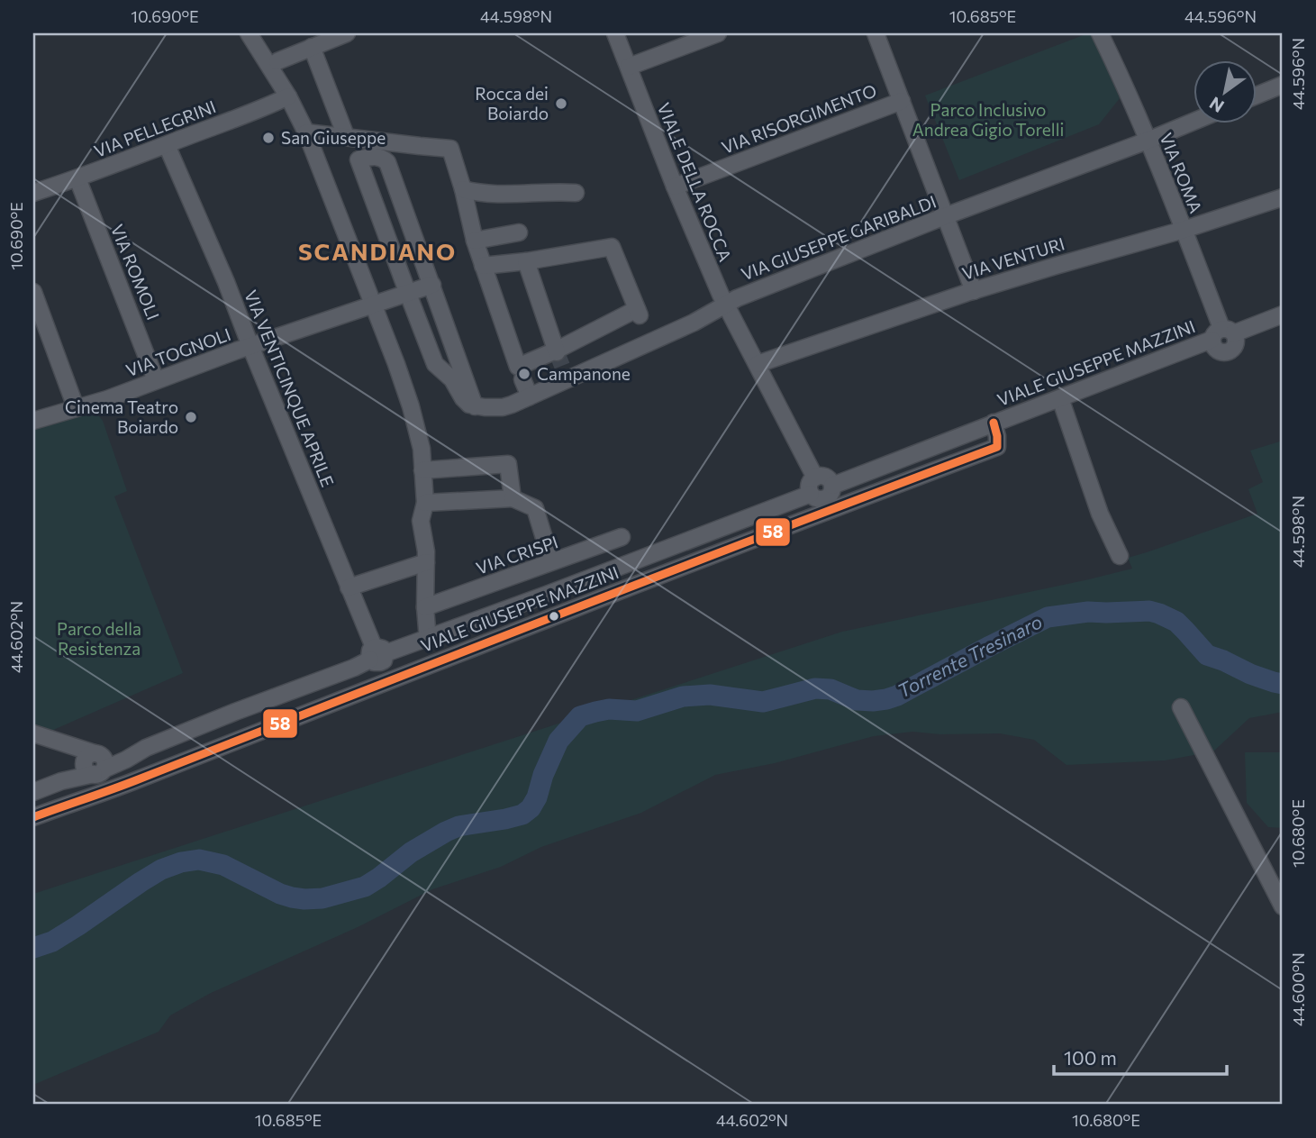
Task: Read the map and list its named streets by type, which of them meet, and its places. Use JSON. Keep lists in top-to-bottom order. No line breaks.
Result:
{"streets":{"street":["VIA RISORGIMENTO","VIA PELLEGRINI","VIA ROMA","VIALE DELLA ROCCA","VIA GIUSEPPE GARIBALDI","VIA VENTURI","VIA ROMOLI","VIA TOGNOLI","VIALE GIUSEPPE MAZZINI","VIA VENTICINQUE APRILE","VIA CRISPI"]},"crossings":[["VIA RISORGIMENTO","VIALE DELLA ROCCA"],["VIA PELLEGRINI","VIA ROMOLI"],["VIA PELLEGRINI","VIA VENTICINQUE APRILE"],["VIA ROMA","VIA GIUSEPPE GARIBALDI"],["VIA ROMA","VIA VENTURI"],["VIA ROMA","VIALE GIUSEPPE MAZZINI"],["VIALE DELLA ROCCA","VIA GIUSEPPE GARIBALDI"],["VIALE DELLA ROCCA","VIA VENTURI"],["VIALE DELLA ROCCA","VIALE GIUSEPPE MAZZINI"],["VIA ROMOLI","VIA TOGNOLI"],["VIA TOGNOLI","VIA VENTICINQUE APRILE"],["VIALE GIUSEPPE MAZZINI","VIA VENTICINQUE APRILE"]],"districts":["SCANDIANO"],"water":["Torrente Tresinaro"],"parks":["Parco Inclusivo Andrea Gigio Torelli","Parco della Resistenza"],"places":["Rocca dei Boiardo","San Giuseppe","Campanone","Cinema Teatro Boiardo"],"lines":["transit line 58"],"scale_bar":"100 m","north":"bottom left","coordinates":["10.690°E","44.598°N","10.685°E","44.596°N","44.602°N","10.680°E","44.600°N"]}
